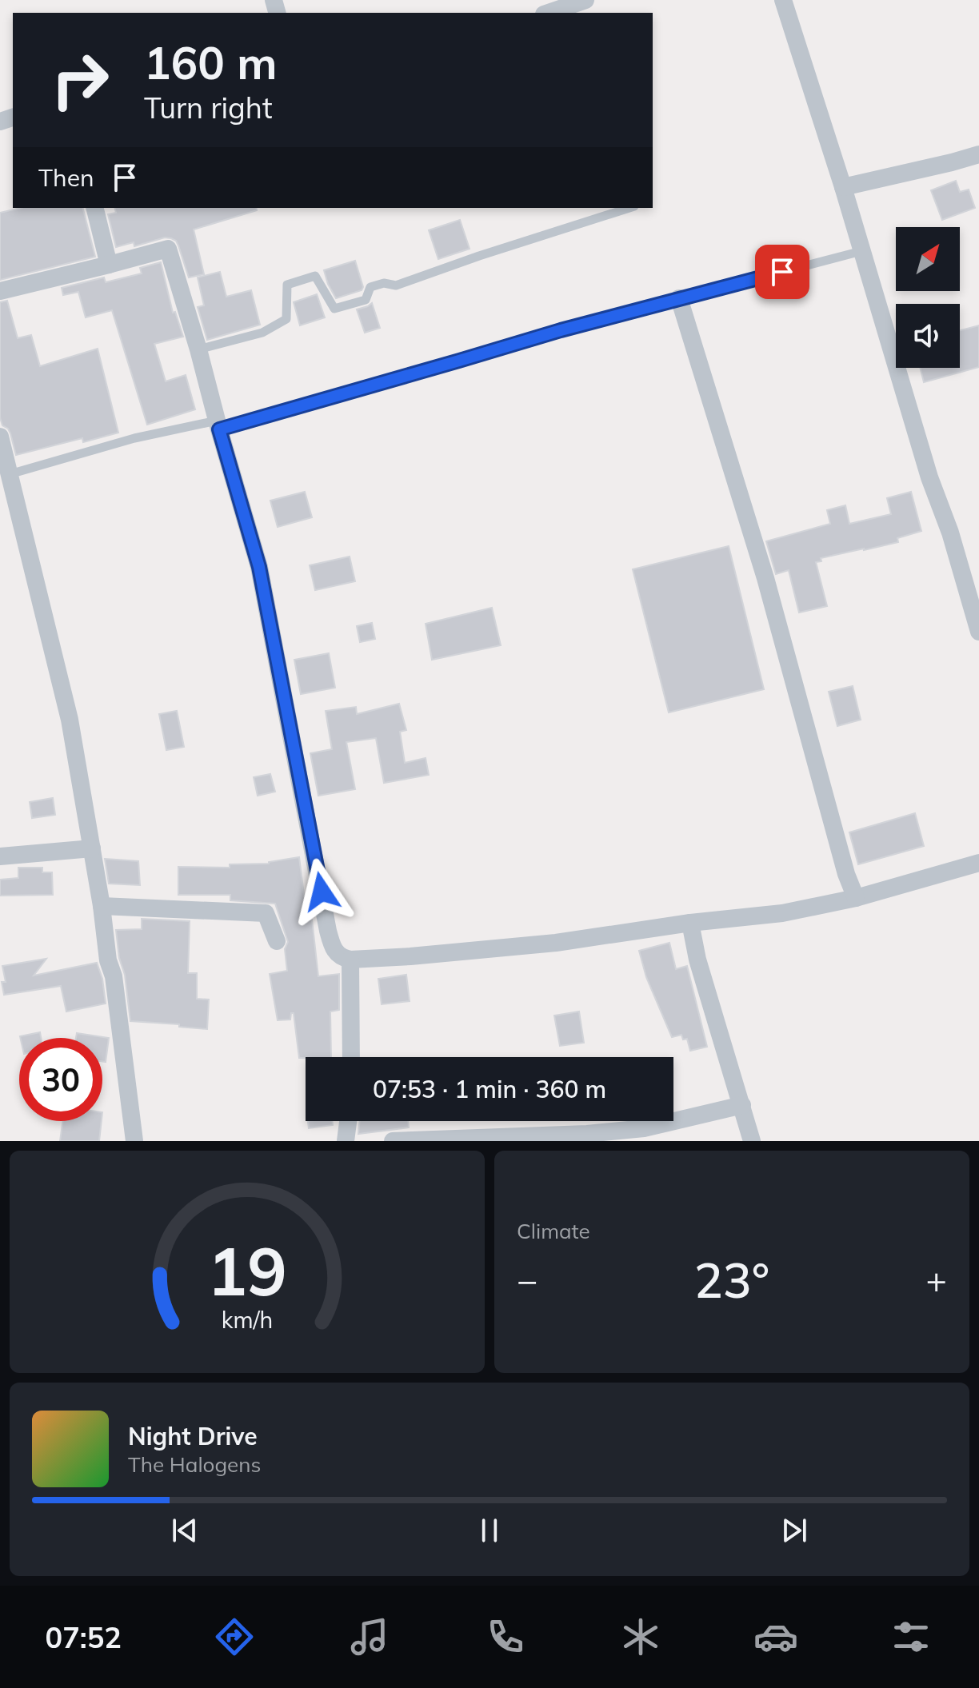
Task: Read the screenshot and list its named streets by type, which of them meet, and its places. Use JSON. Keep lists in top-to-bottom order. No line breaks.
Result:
{"north":"top right","page":{"turn":["160 m","Turn right"],"then":"Then","limit":"30","trip":"07:53 · 1 min · 360 m","tile":"Climate","heat":["−","23°","+"],"song":["Night Drive","The Halogens"],"tabs":"07:52","gauge":["19","km/h"]}}
